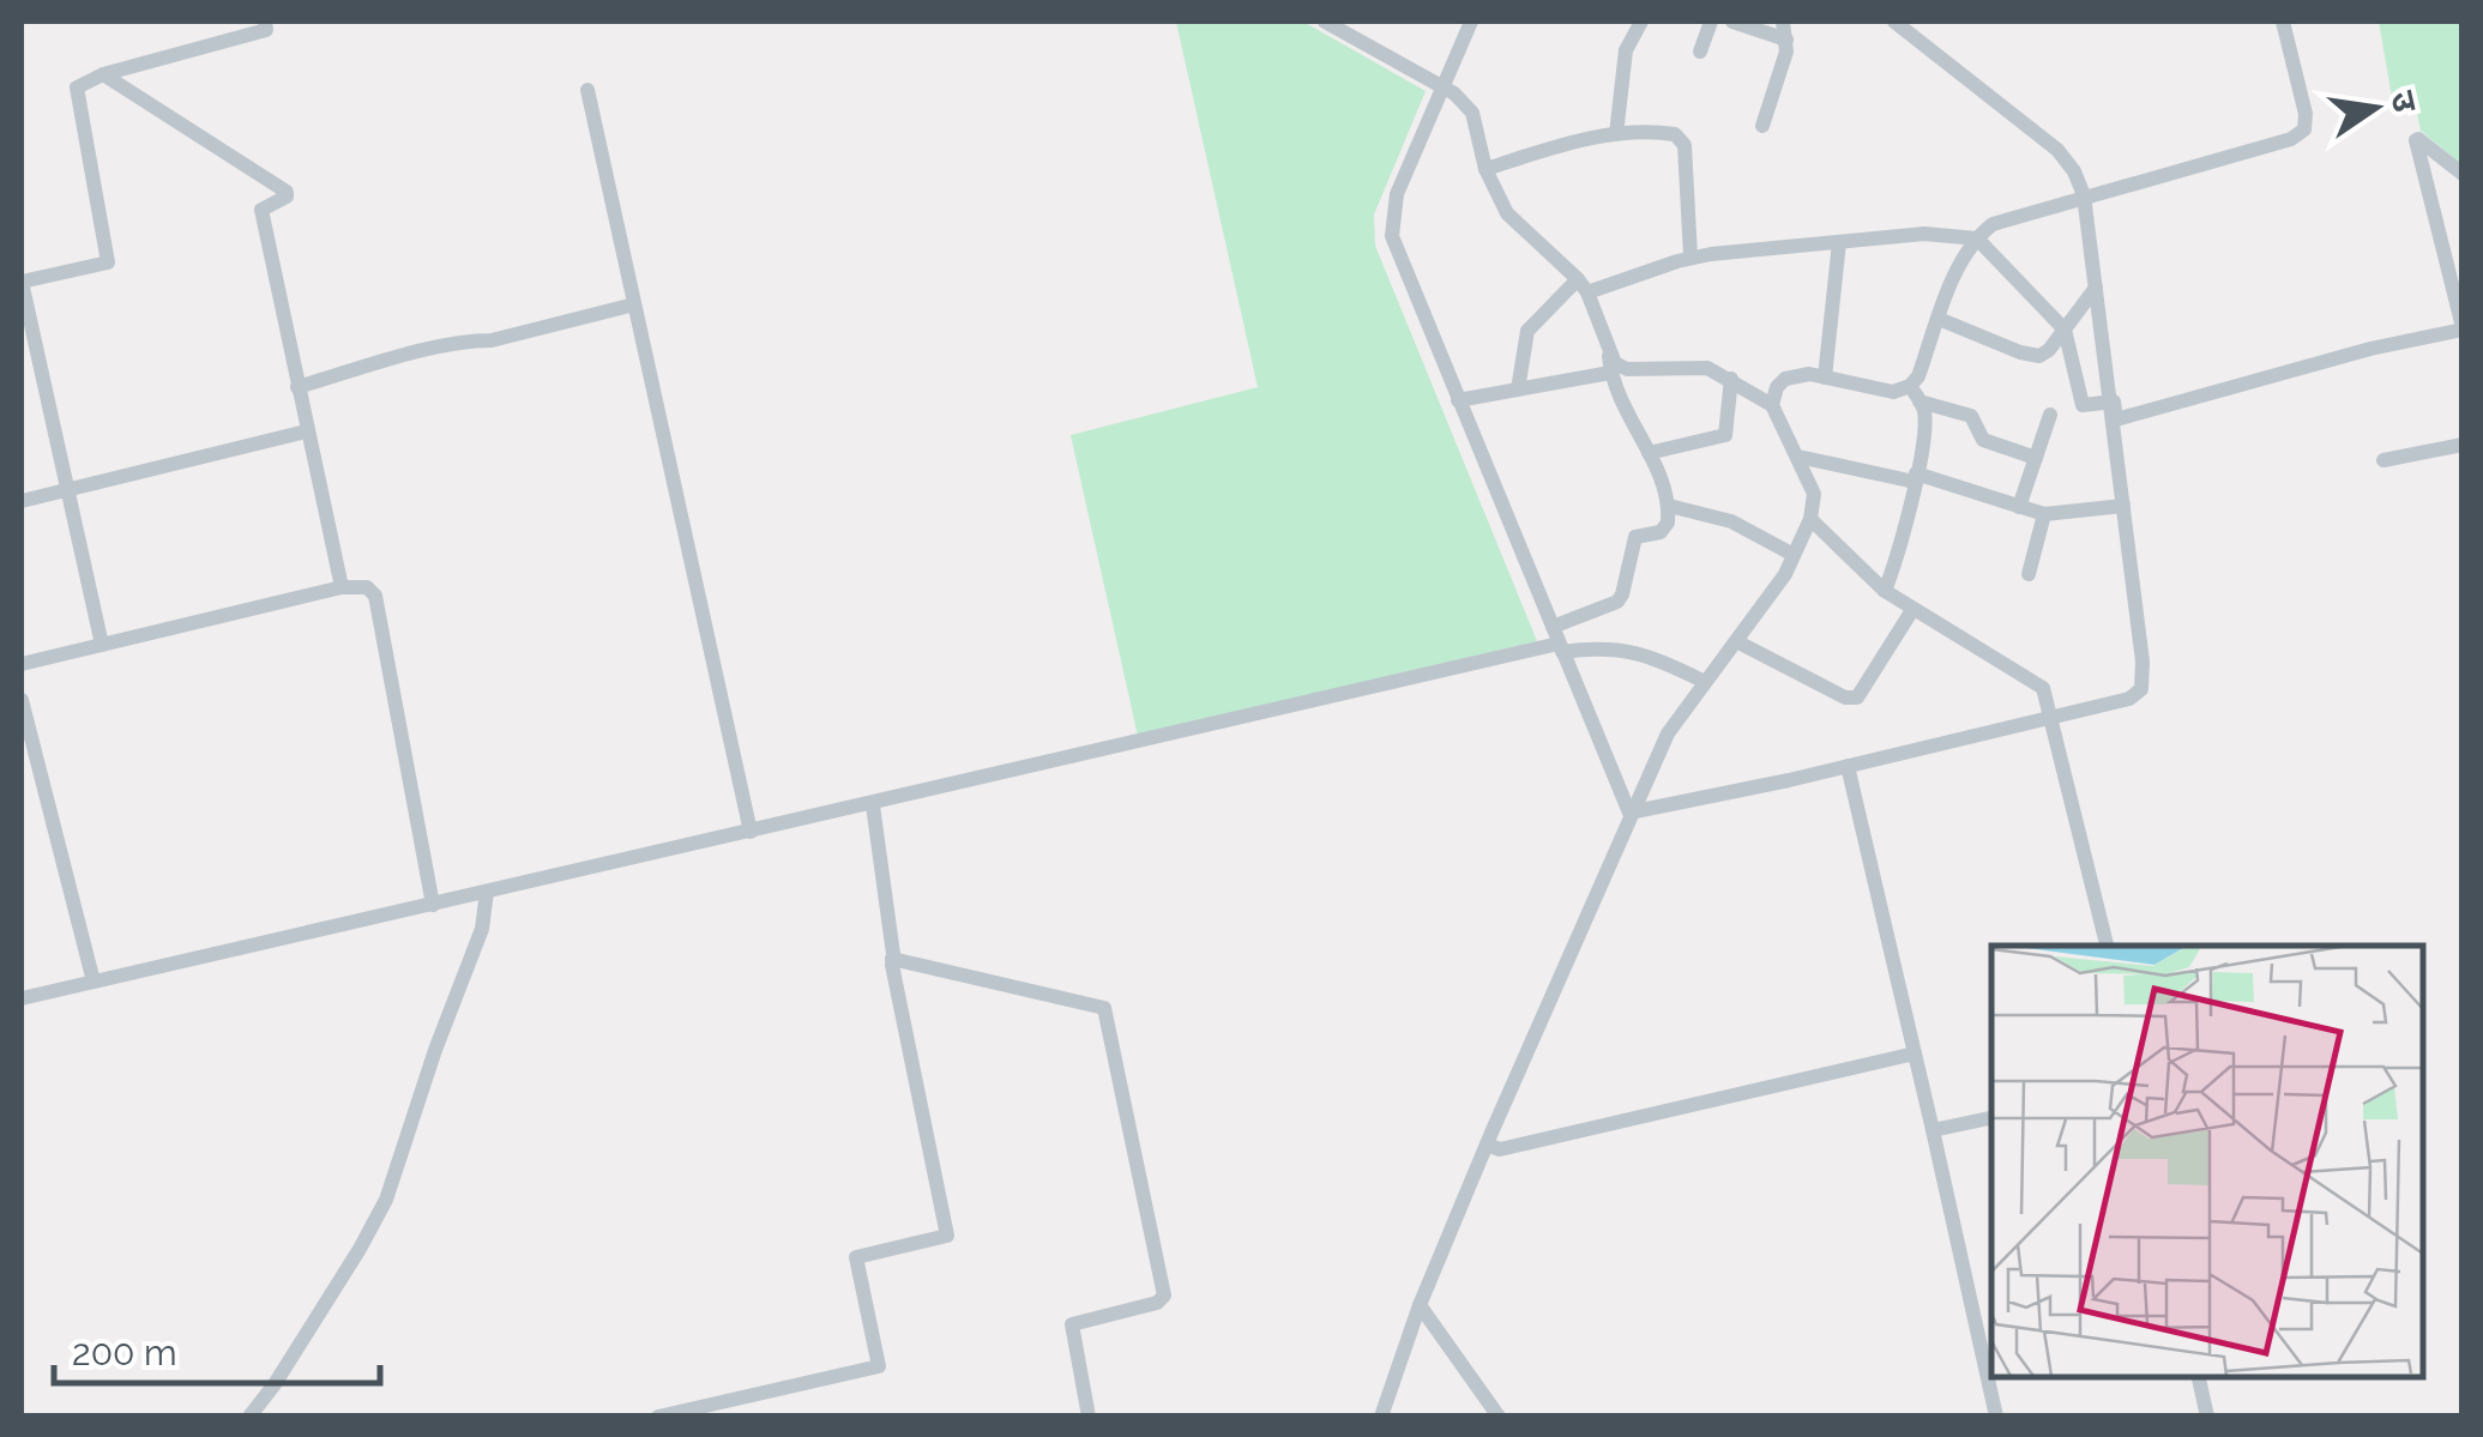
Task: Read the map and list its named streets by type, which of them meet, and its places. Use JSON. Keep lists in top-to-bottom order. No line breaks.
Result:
{"scale_bar":"200 m","north":"right"}
